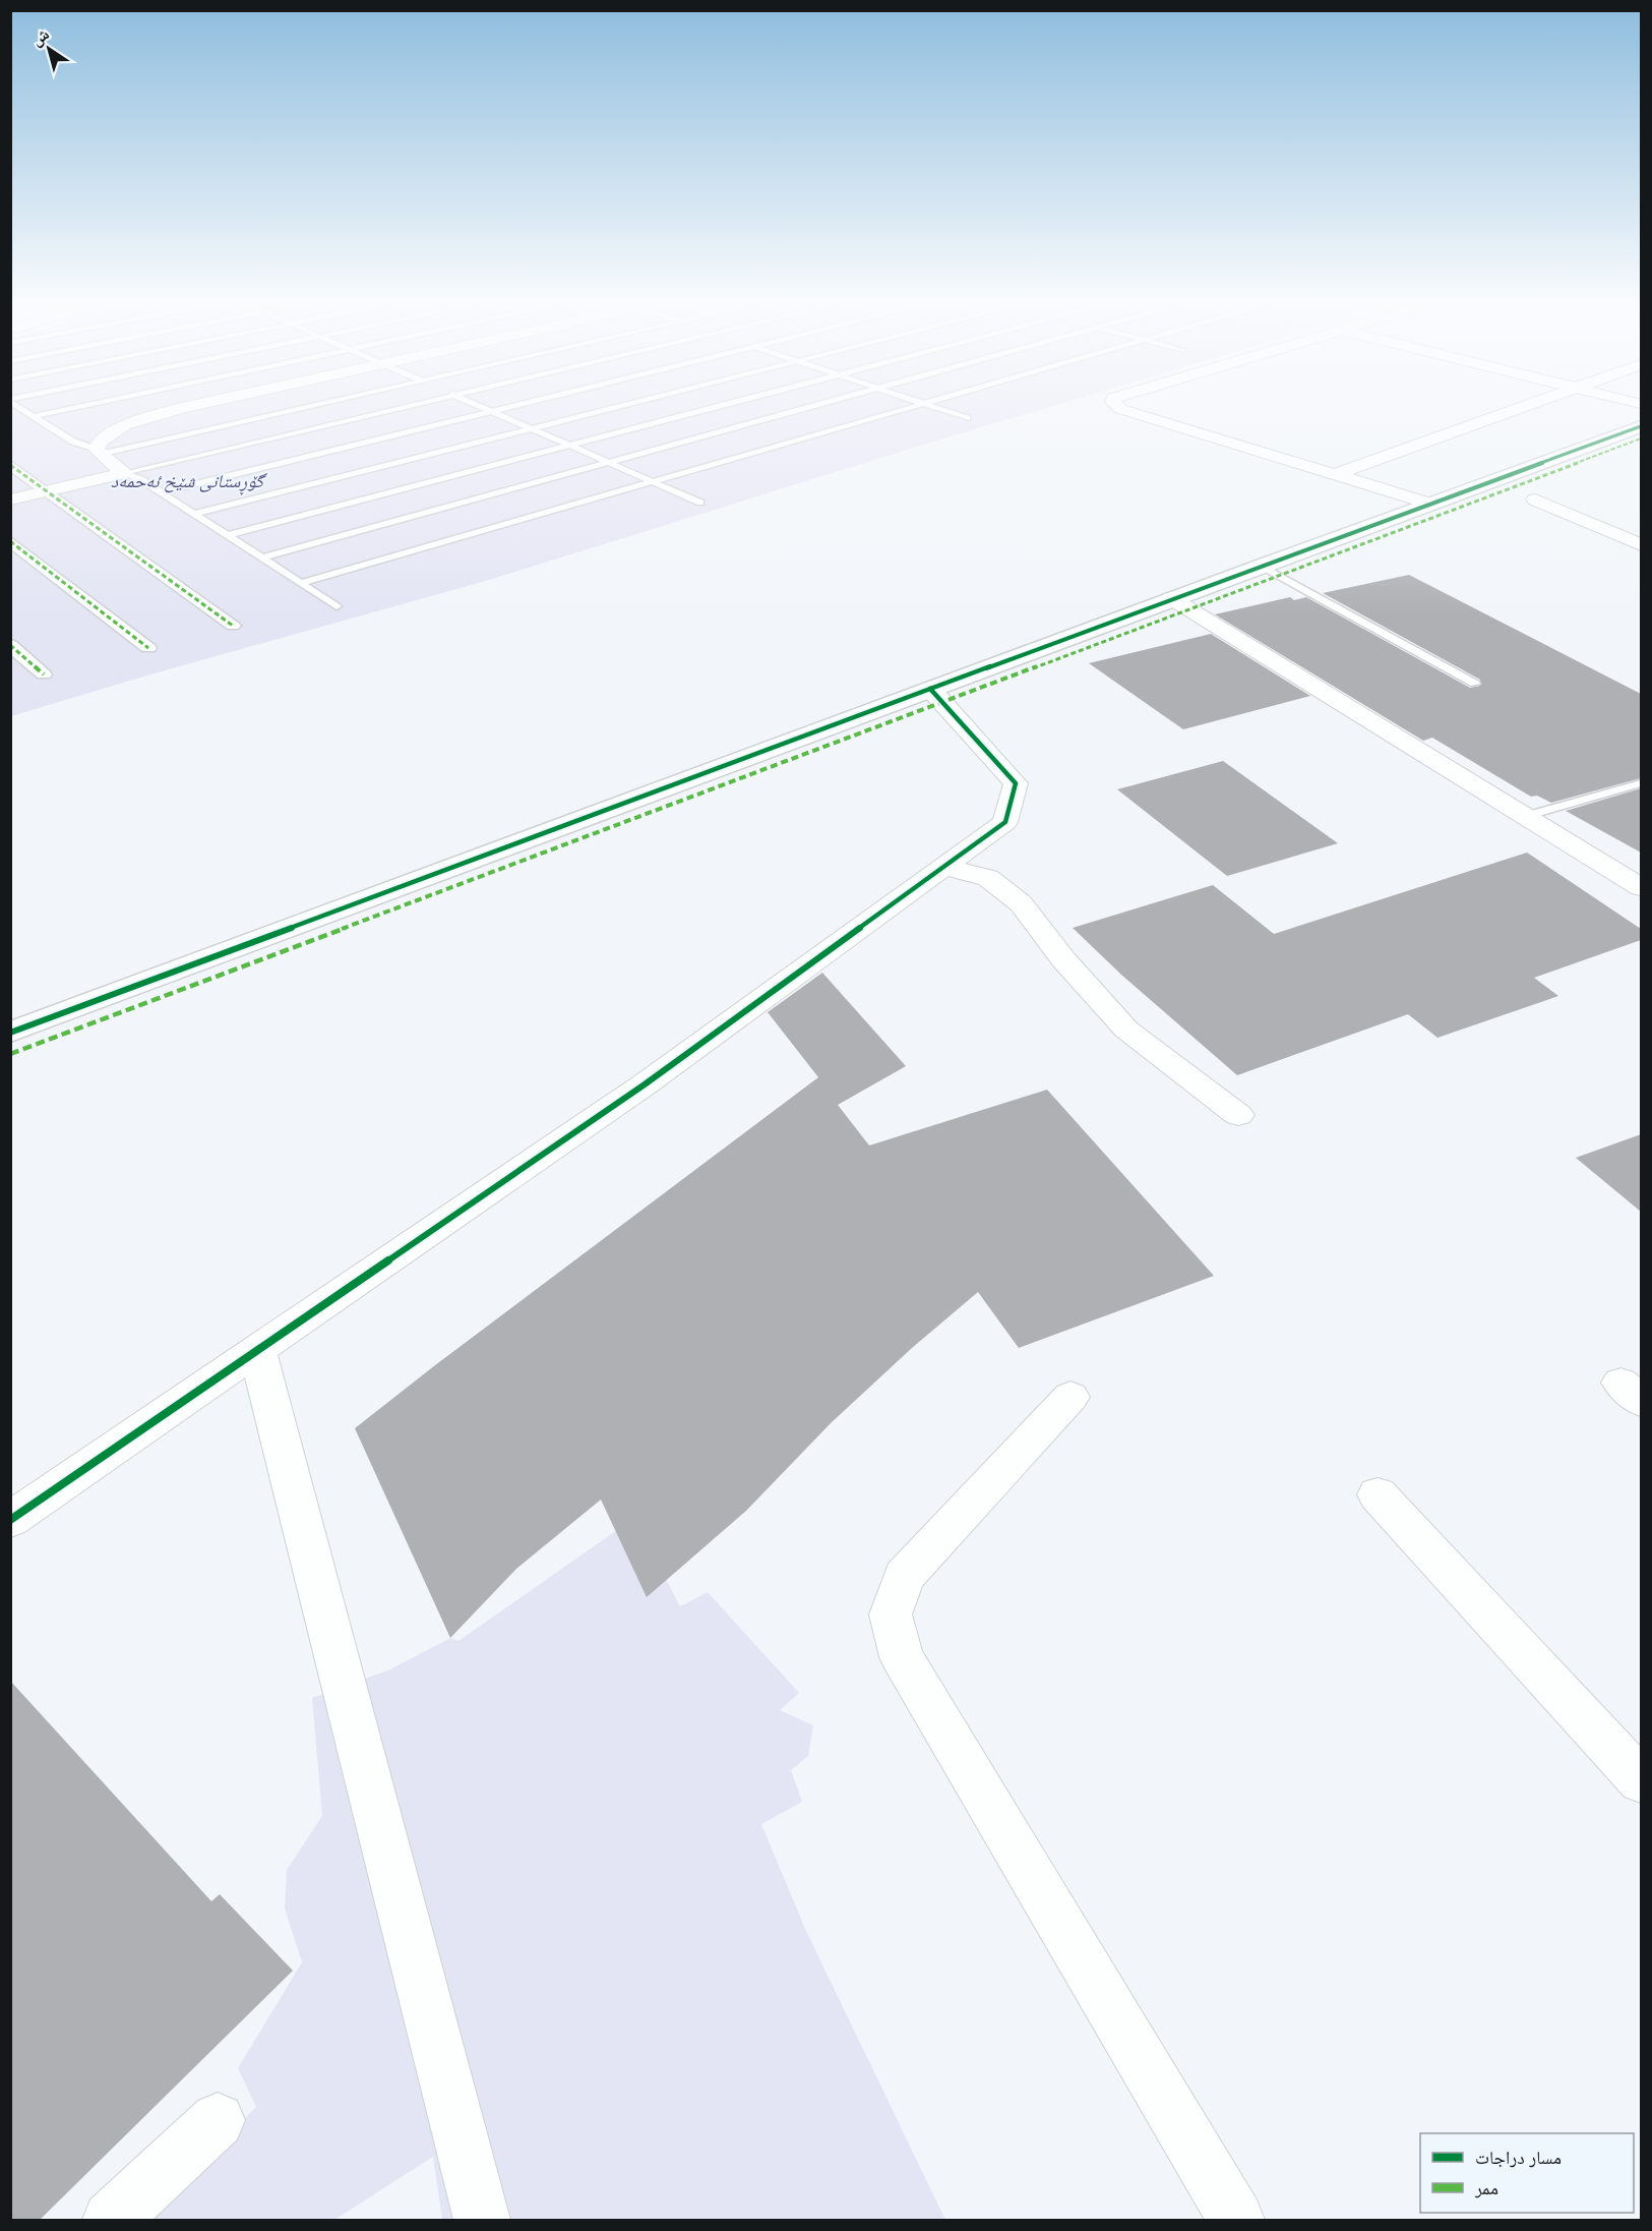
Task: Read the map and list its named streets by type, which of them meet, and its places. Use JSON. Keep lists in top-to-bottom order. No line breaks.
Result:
{"parks":["گۆڕستانی شێخ ئەحمەد"],"legend":["مسار دراجات","ممر"],"north":"top left"}
